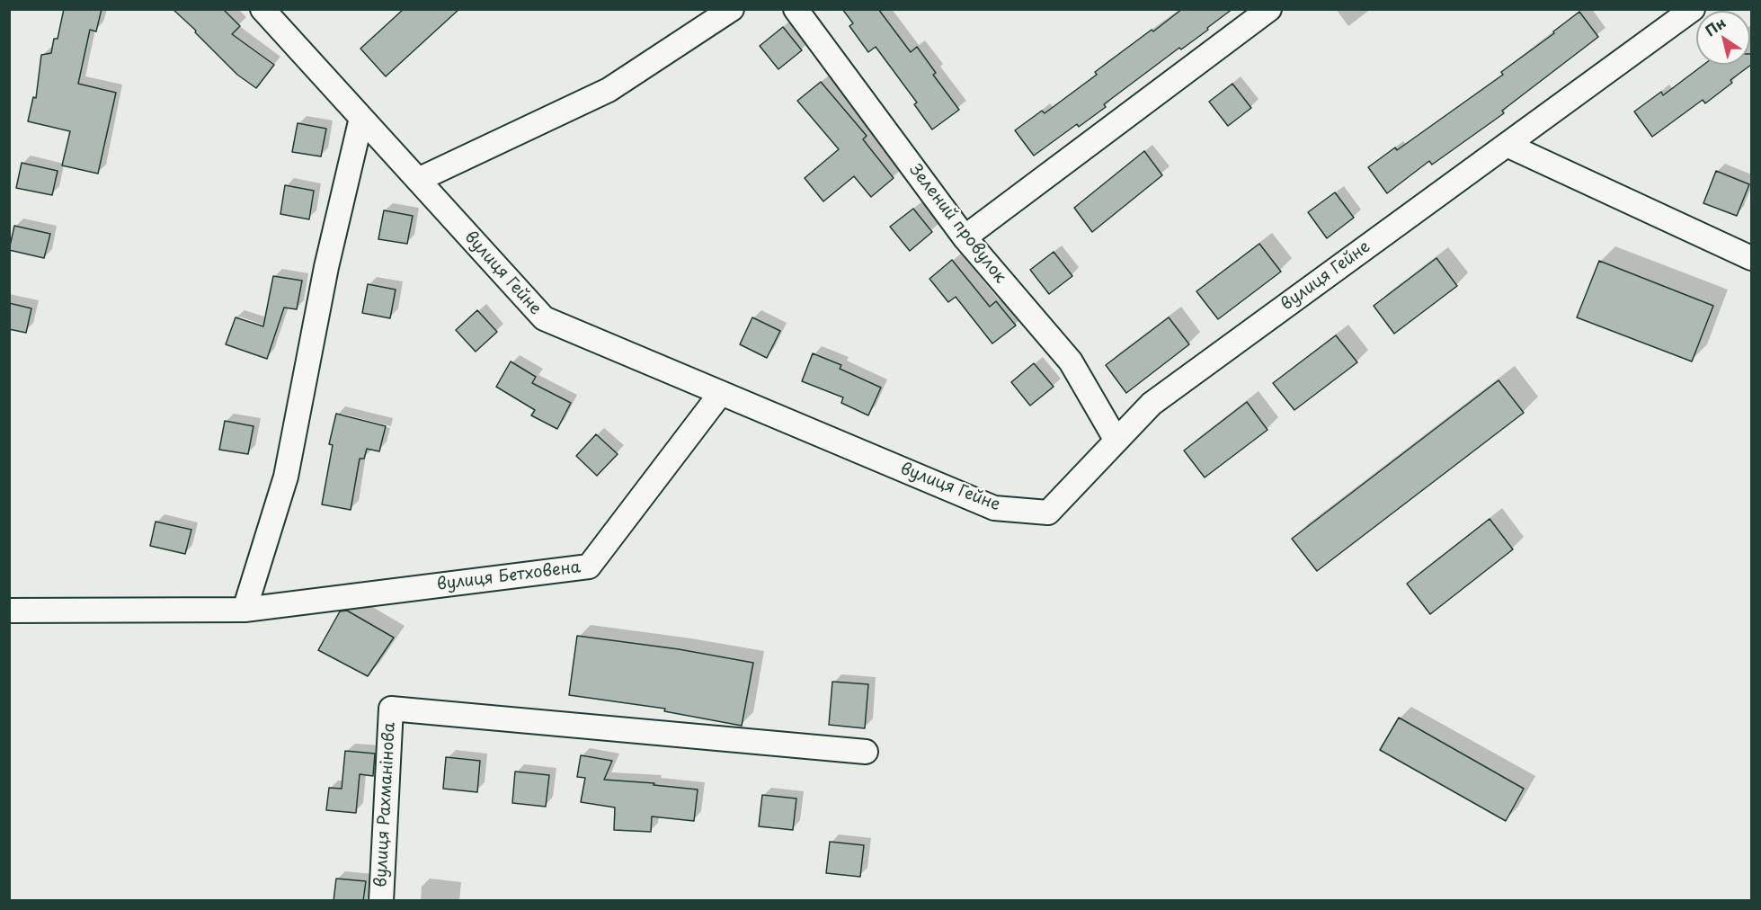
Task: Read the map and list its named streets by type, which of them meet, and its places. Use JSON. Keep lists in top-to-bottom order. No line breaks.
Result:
{"streets":{"street":["Зелений провулок","вулиця Гейне","вулиця Бетховена","вулиця Рахманінова"]},"crossings":[["Зелений провулок","вулиця Гейне"],["вулиця Гейне","вулиця Бетховена"]],"north":"top left"}
